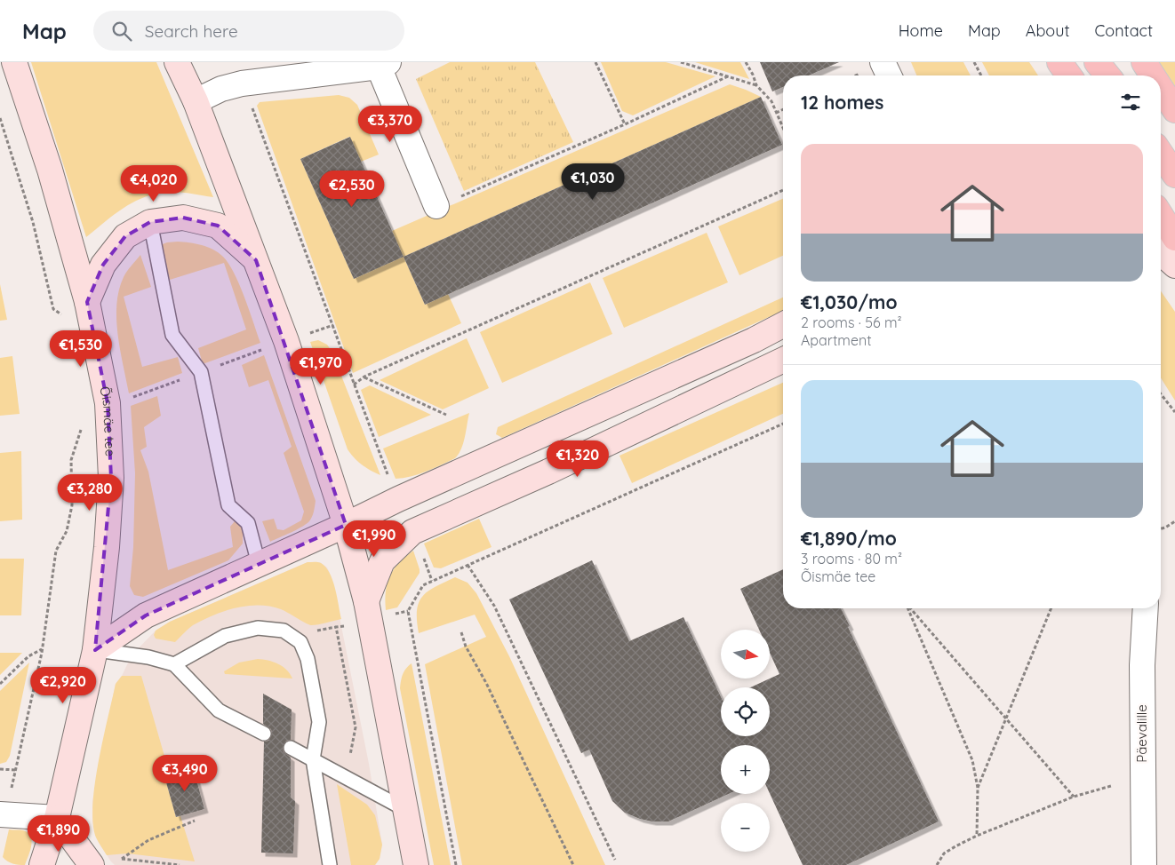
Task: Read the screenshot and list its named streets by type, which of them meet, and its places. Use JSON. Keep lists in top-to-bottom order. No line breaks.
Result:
{"streets":{"main road":["Õismäe tee"],"street":["Päevalille"]},"north":"right","page":{"header":"Map","search":"Search here","nav":["Home","Map","About","Contact"],"heading":"12 homes","price":["€3,370","€1,030","€4,020","€2,530","€1,530","€1,970","€1,320","€3,280","€1,990","€2,920","€3,490","€1,890"],"list":[{"name":"€1,030/mo","note":"2 rooms · 56 m² · Apartment"},{"name":"€1,890/mo","note":"3 rooms · 80 m² · Õismäe tee"}],"map_buttons":["+","−"]}}
